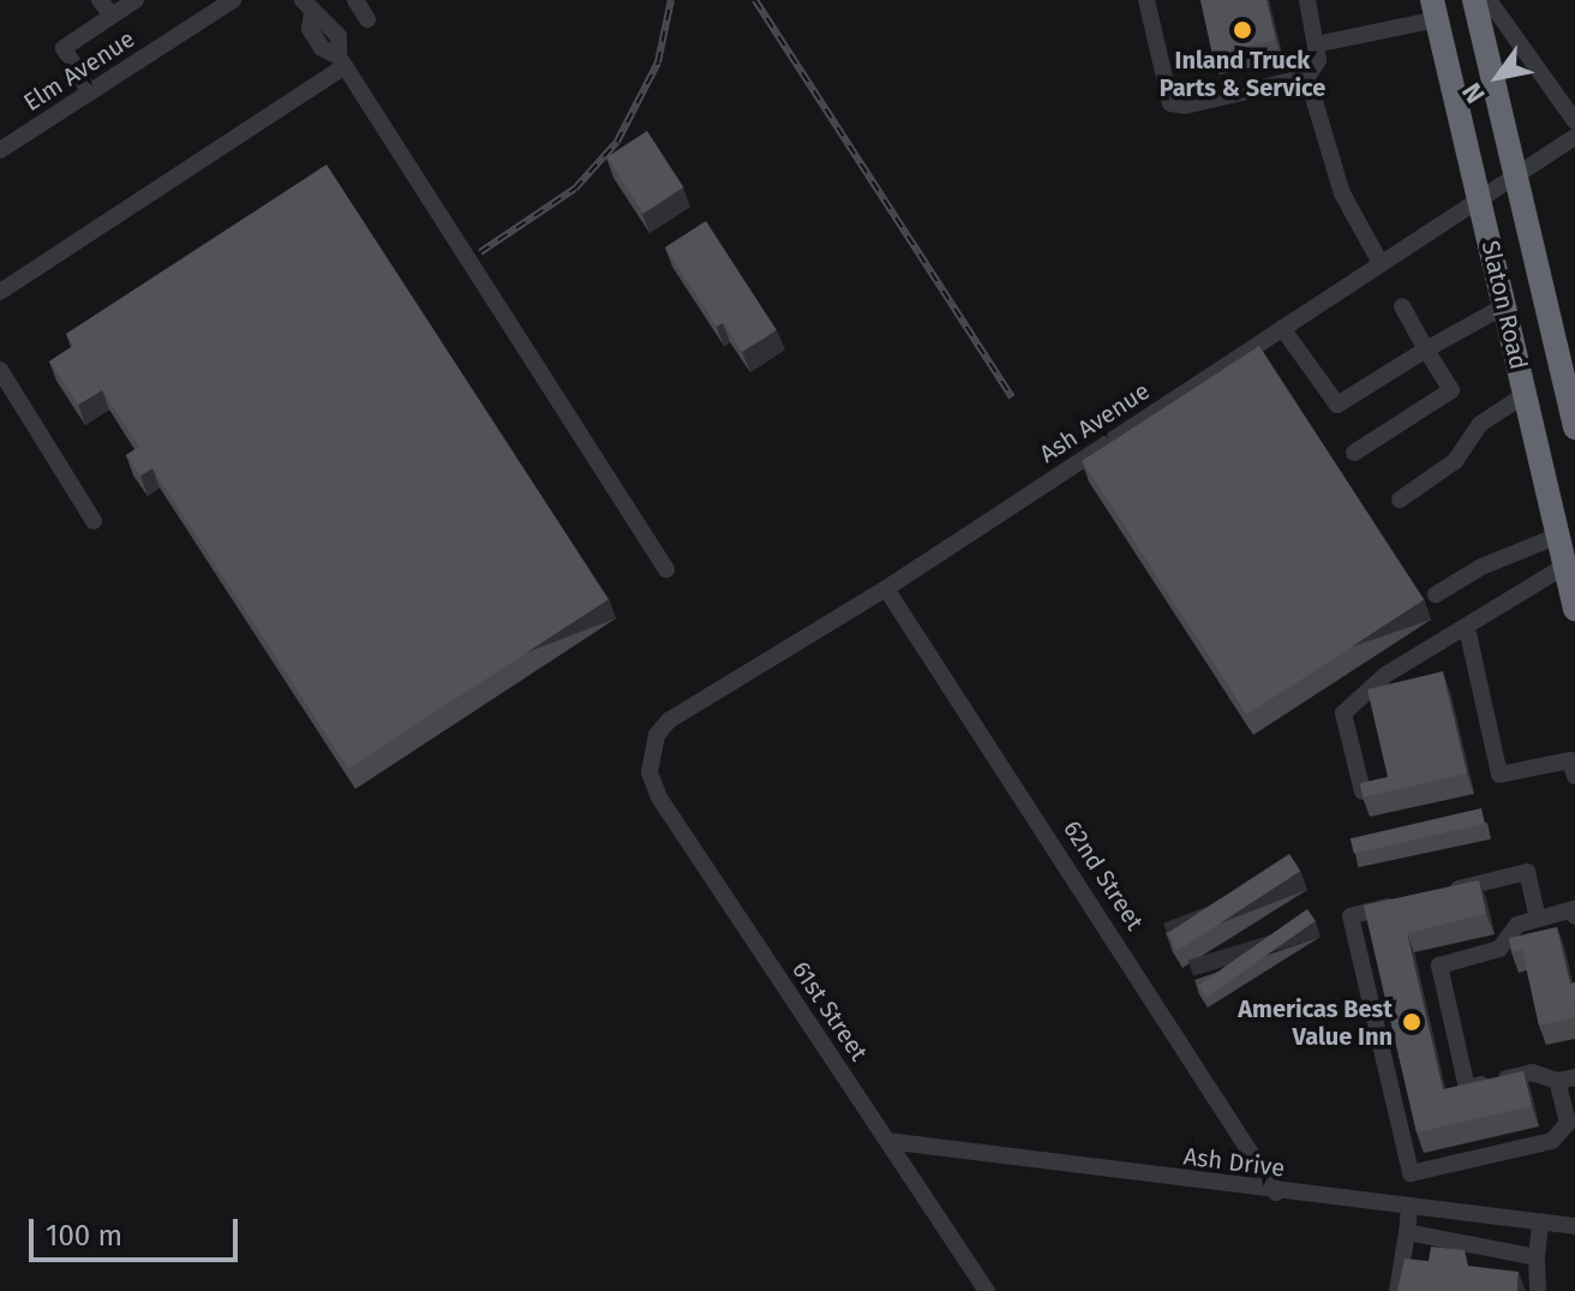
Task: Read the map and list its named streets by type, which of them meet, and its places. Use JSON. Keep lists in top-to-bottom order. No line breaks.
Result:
{"streets":{"highway":["Slaton Road"],"street":["Elm Avenue","Ash Avenue","62nd Street","61st Street","Ash Drive"]},"crossings":[["Slaton Road","Ash Avenue"],["Ash Avenue","62nd Street"],["Ash Avenue","61st Street"],["62nd Street","Ash Drive"],["61st Street","Ash Drive"]],"places":["Inland Truck Parts & Service","Americas Best Value Inn"],"scale_bar":"100 m","north":"bottom left"}
